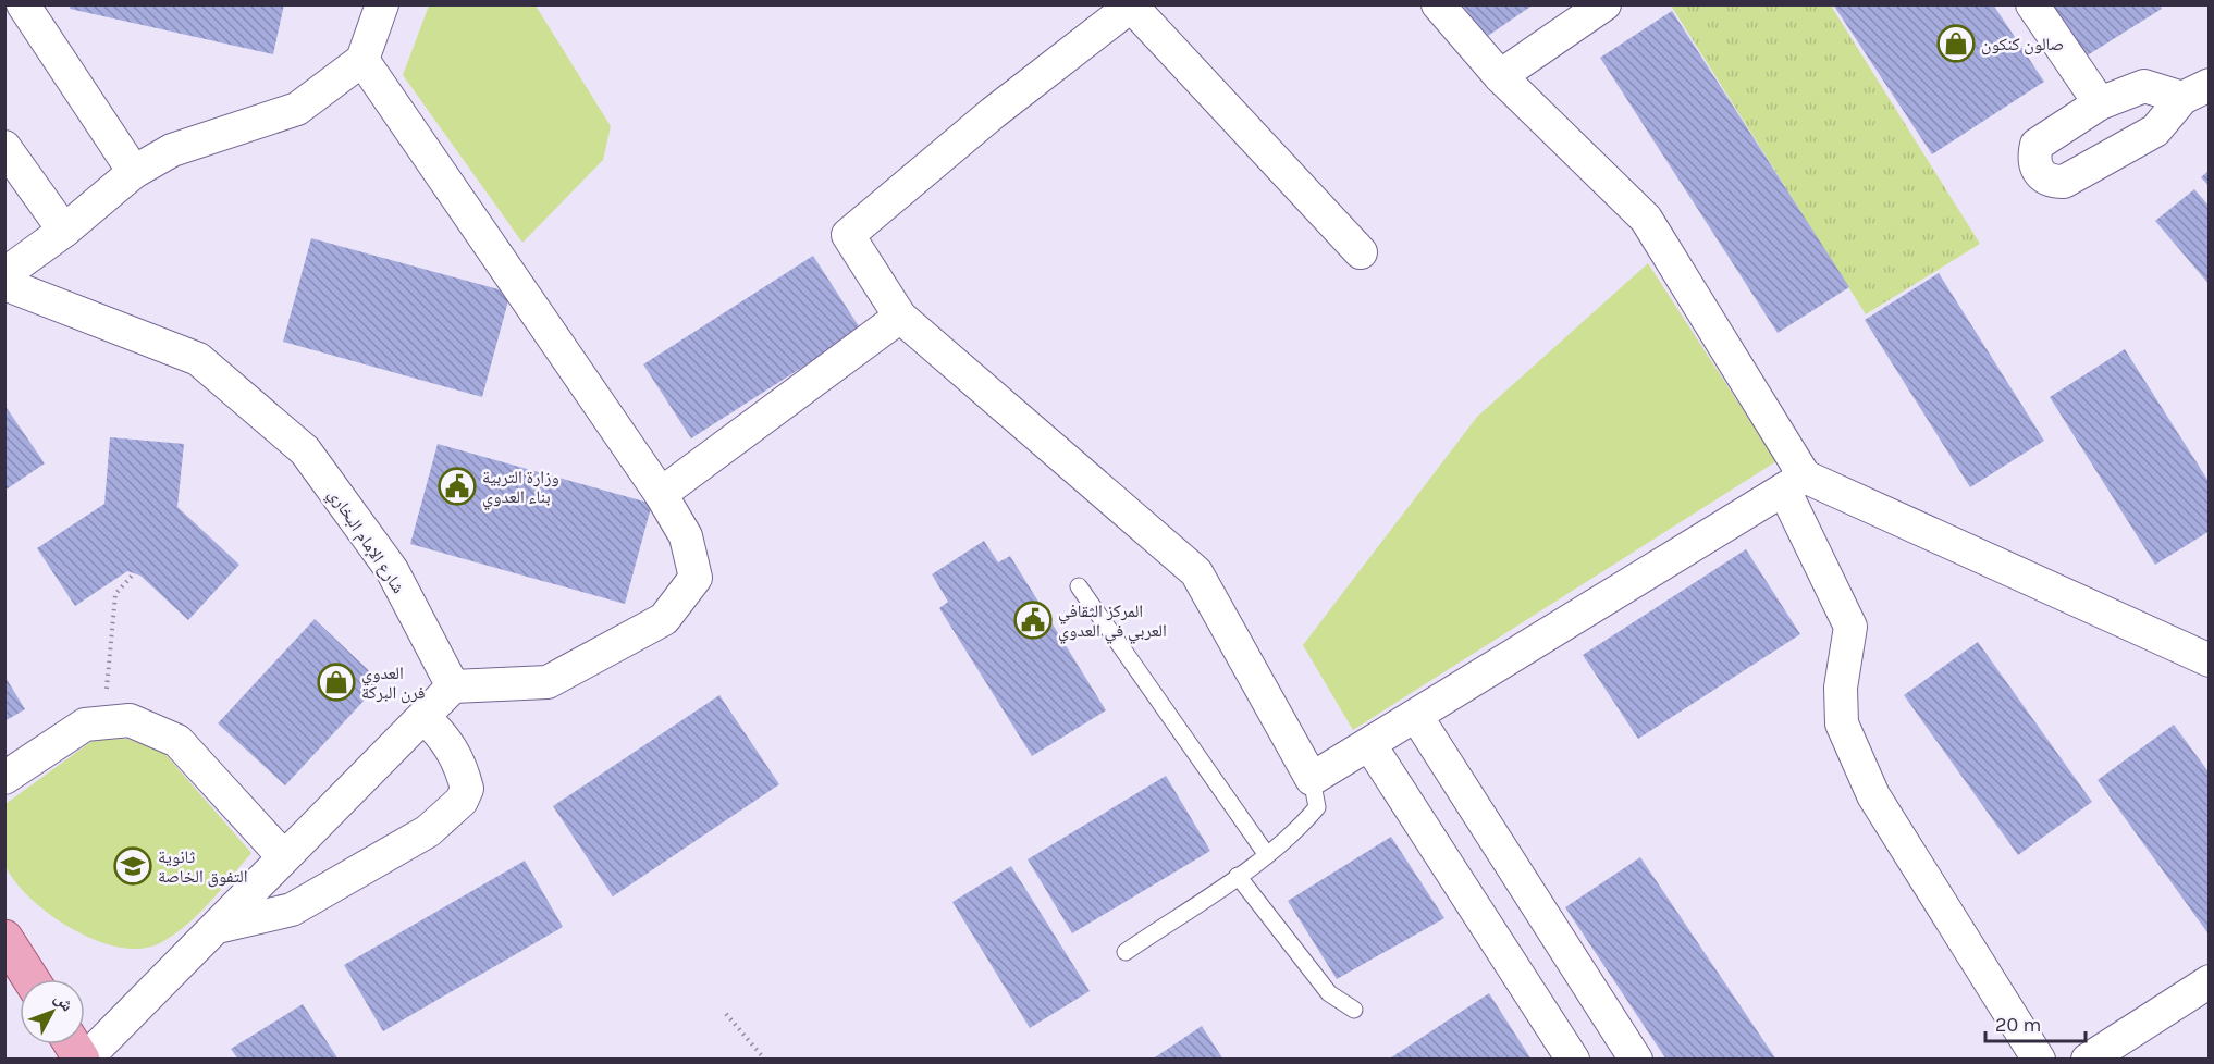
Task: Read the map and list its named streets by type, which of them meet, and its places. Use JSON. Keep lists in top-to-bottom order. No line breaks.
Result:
{"streets":{"street":["شارع الإمام البخاري"]},"places":{"shop":["صالون كنكون","العدوي فرن البركة"],"public building":["وزارة التربية بناء العدوي","المركز الثقافي العربي في العدوي"],"school or university":["ثانوية التفوق الخاصة"]},"scale_bar":"20 m","north":"top right"}
